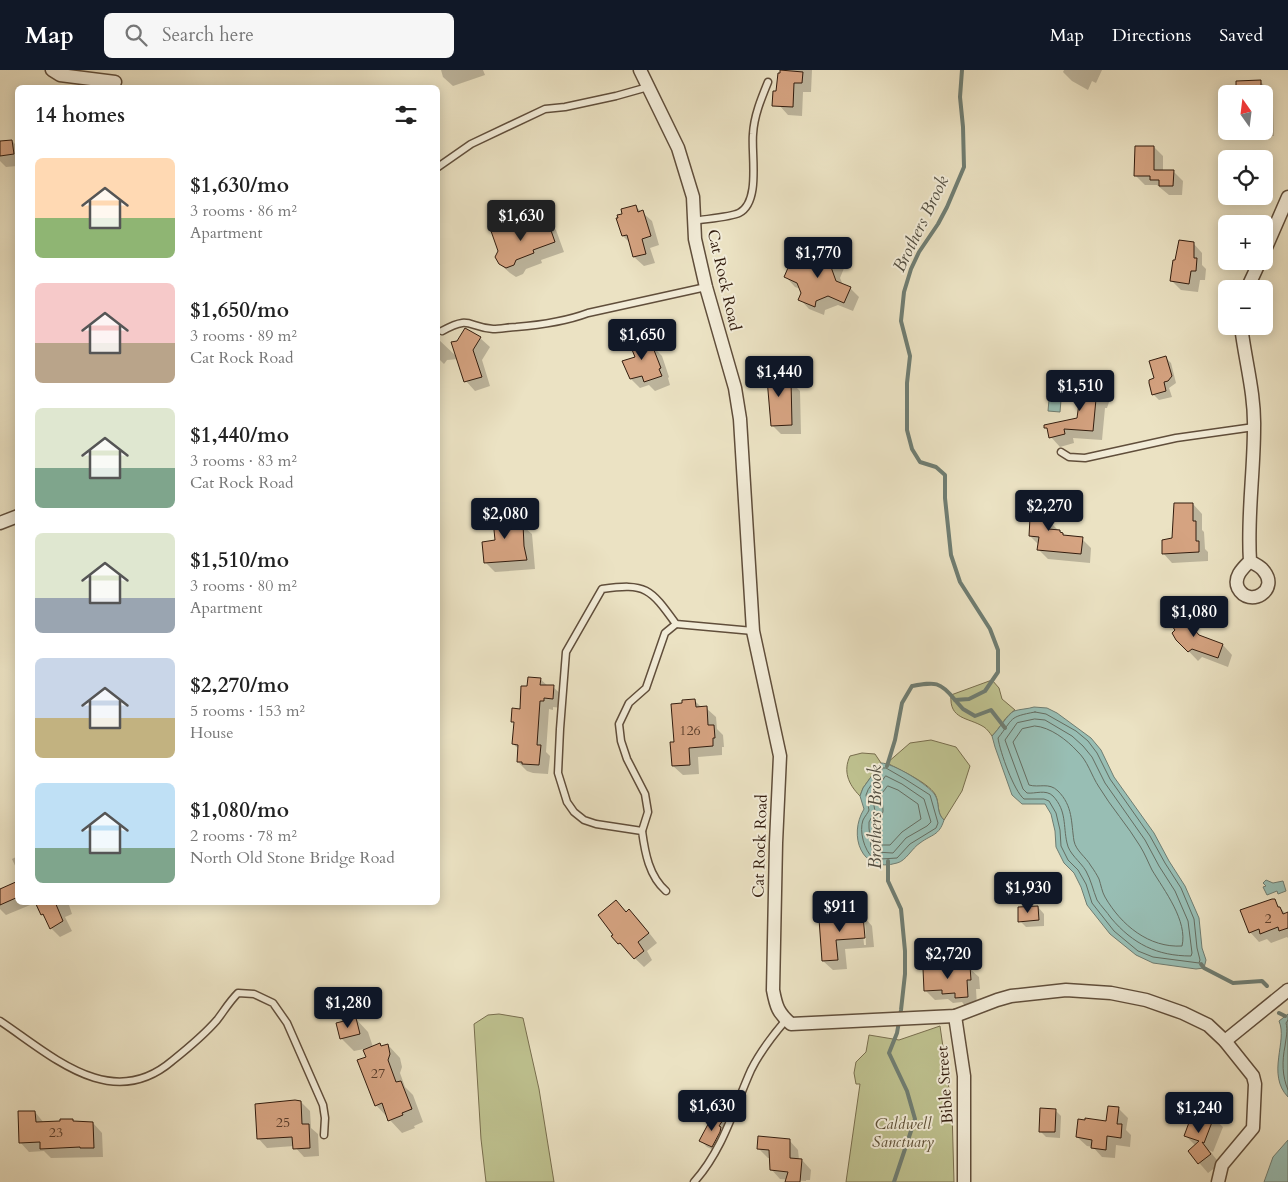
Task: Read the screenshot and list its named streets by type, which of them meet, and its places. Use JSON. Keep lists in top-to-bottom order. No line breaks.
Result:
{"streets":{"street":["Cat Rock Road","Bible Street"]},"water":["Brothers Brook"],"parks":["Caldwell Sanctuary"],"house_numbers":["126","2","27","25","23"],"north":"top","page":{"header":"Map","search":"Search here","nav":["Map","Directions","Saved"],"map_buttons":["+","−"],"heading":"14 homes","list":[{"name":"$1,630/mo","note":"3 rooms · 86 m² · Apartment"},{"name":"$1,650/mo","note":"3 rooms · 89 m² · Cat Rock Road"},{"name":"$1,440/mo","note":"3 rooms · 83 m² · Cat Rock Road"},{"name":"$1,510/mo","note":"3 rooms · 80 m² · Apartment"},{"name":"$2,270/mo","note":"5 rooms · 153 m² · House"},{"name":"$1,080/mo","note":"2 rooms · 78 m² · North Old Stone Bridge Road"}],"price":["$1,630","$1,770","$1,650","$1,440","$1,510","$2,270","$2,080","$1,080","$1,930","$911","$2,720","$1,280","$1,630","$1,240"]}}
